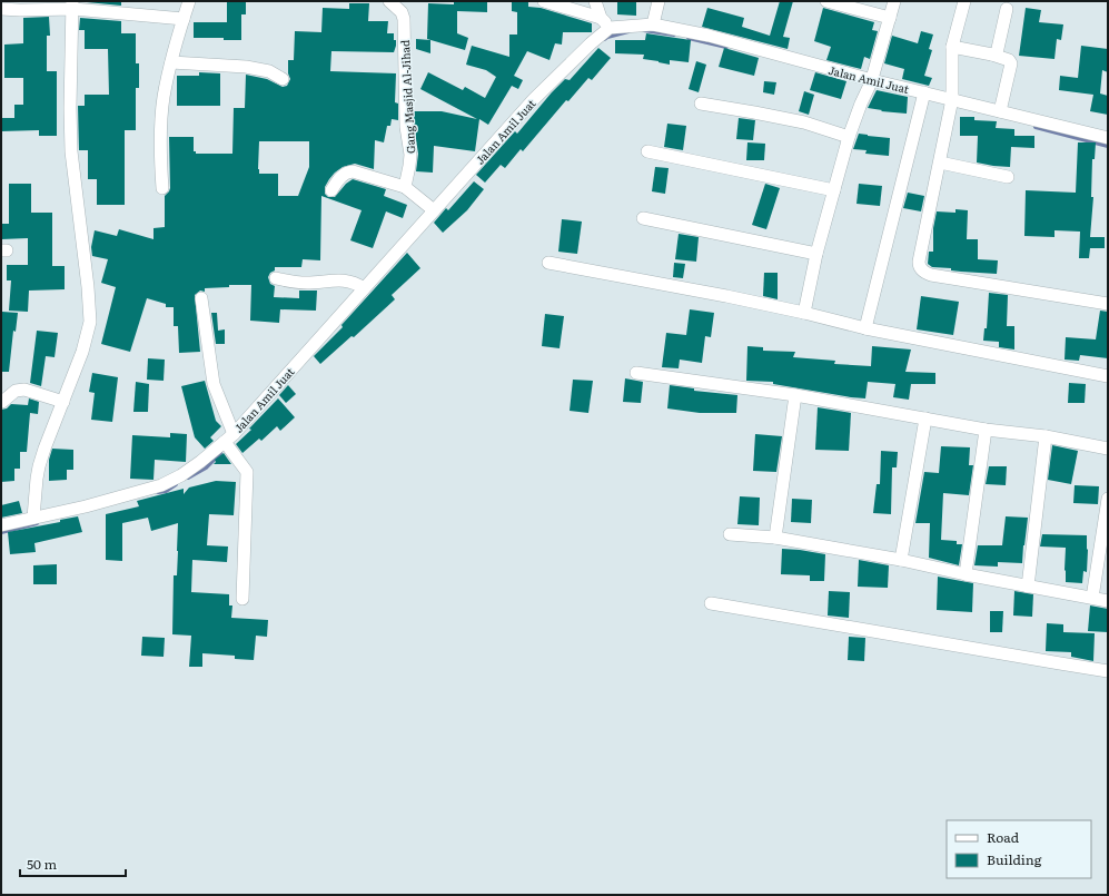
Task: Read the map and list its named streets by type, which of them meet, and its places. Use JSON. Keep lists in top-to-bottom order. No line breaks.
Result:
{"streets":{"street":["Jalan Amil Juat","Gang Masjid Al-Jihad"]},"legend":["Road","Building"],"scale_bar":"50 m"}
